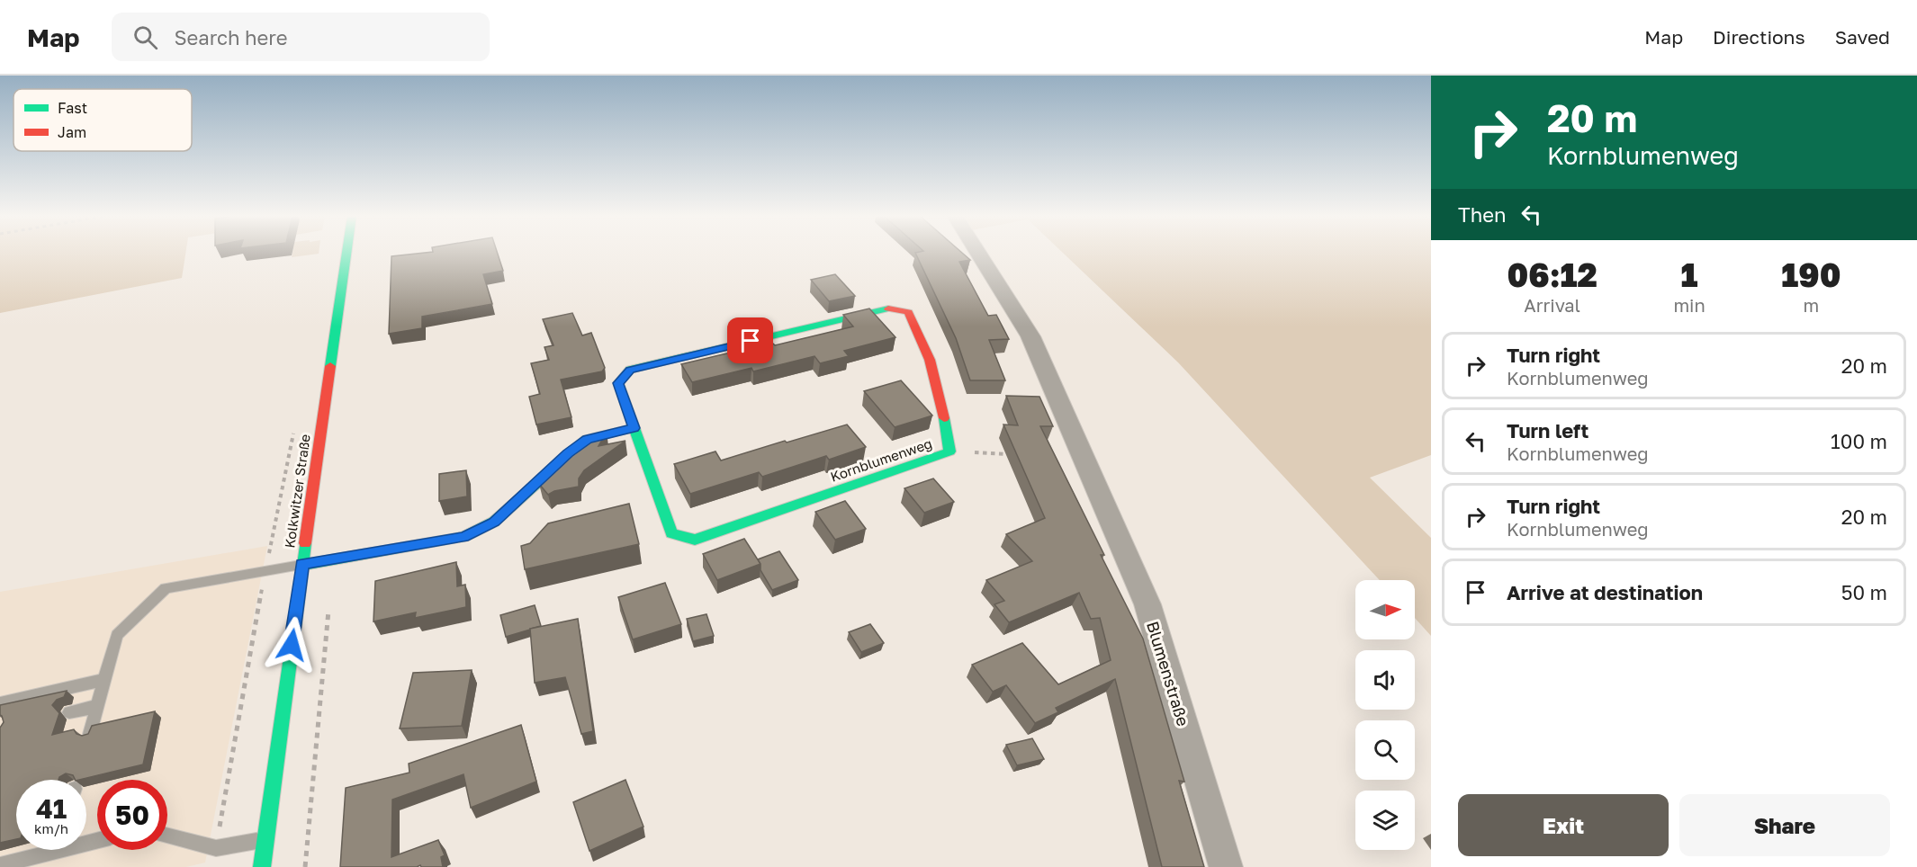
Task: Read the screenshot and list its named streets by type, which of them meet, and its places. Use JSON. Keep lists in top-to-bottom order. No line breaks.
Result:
{"streets":{"street":["Kornblumenweg","Kolkwitzer Straße","Blumenstraße"]},"legend":["Fast","Jam"],"north":"right","page":{"header":"Map","search":"Search here","nav":["Map","Directions","Saved"],"turn":["20 m","Kornblumenweg"],"then":"Then","eta":["06:12","Arrival","1","min","190","m"],"list":[{"name":"Turn right","note":"Kornblumenweg","value":"20 m"},{"name":"Turn left","note":"Kornblumenweg","value":"100 m"},{"name":"Turn right","note":"Kornblumenweg","value":"20 m"},{"name":"Arrive at destination","value":"50 m"}],"speed":"41 km/h","limit":"50","buttons":["Exit","Share"]}}
